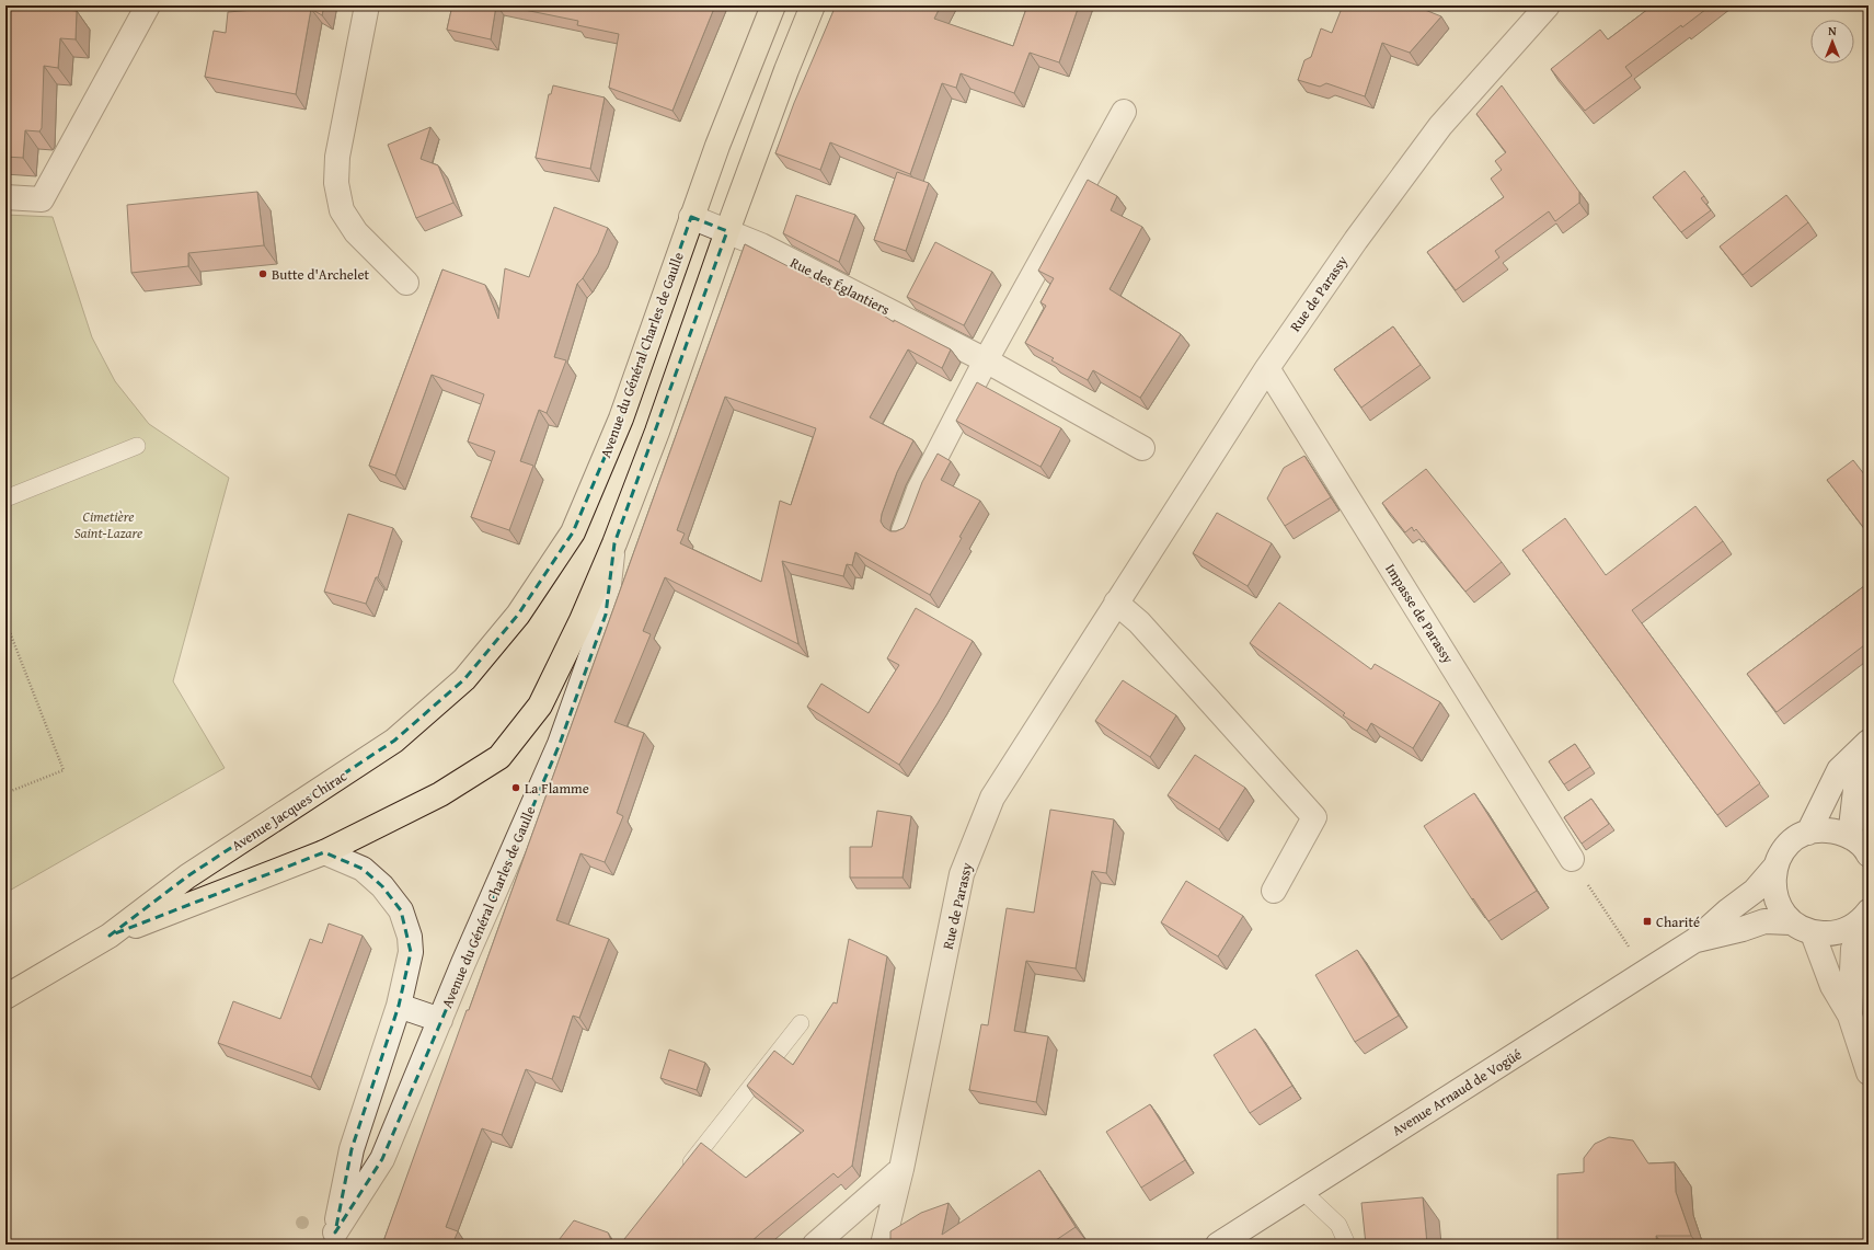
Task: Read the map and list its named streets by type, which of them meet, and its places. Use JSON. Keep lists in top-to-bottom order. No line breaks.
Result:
{"streets":{"main road":["Avenue du Général Charles de Gaulle","Avenue Jacques Chirac"],"street":["Rue des Églantiers","Rue de Parassy","Impasse de Parassy","Avenue Arnaud de Vogüé"]},"crossings":[["Rue des Églantiers","Avenue du Général Charles de Gaulle"],["Rue de Parassy","Impasse de Parassy"],["Avenue du Général Charles de Gaulle","Avenue Jacques Chirac"]],"parks":["Cimetière Saint-Lazare"],"places":{"other":["Butte d'Archelet","La Flamme"],"transit":["Charité"]},"north":"top"}
